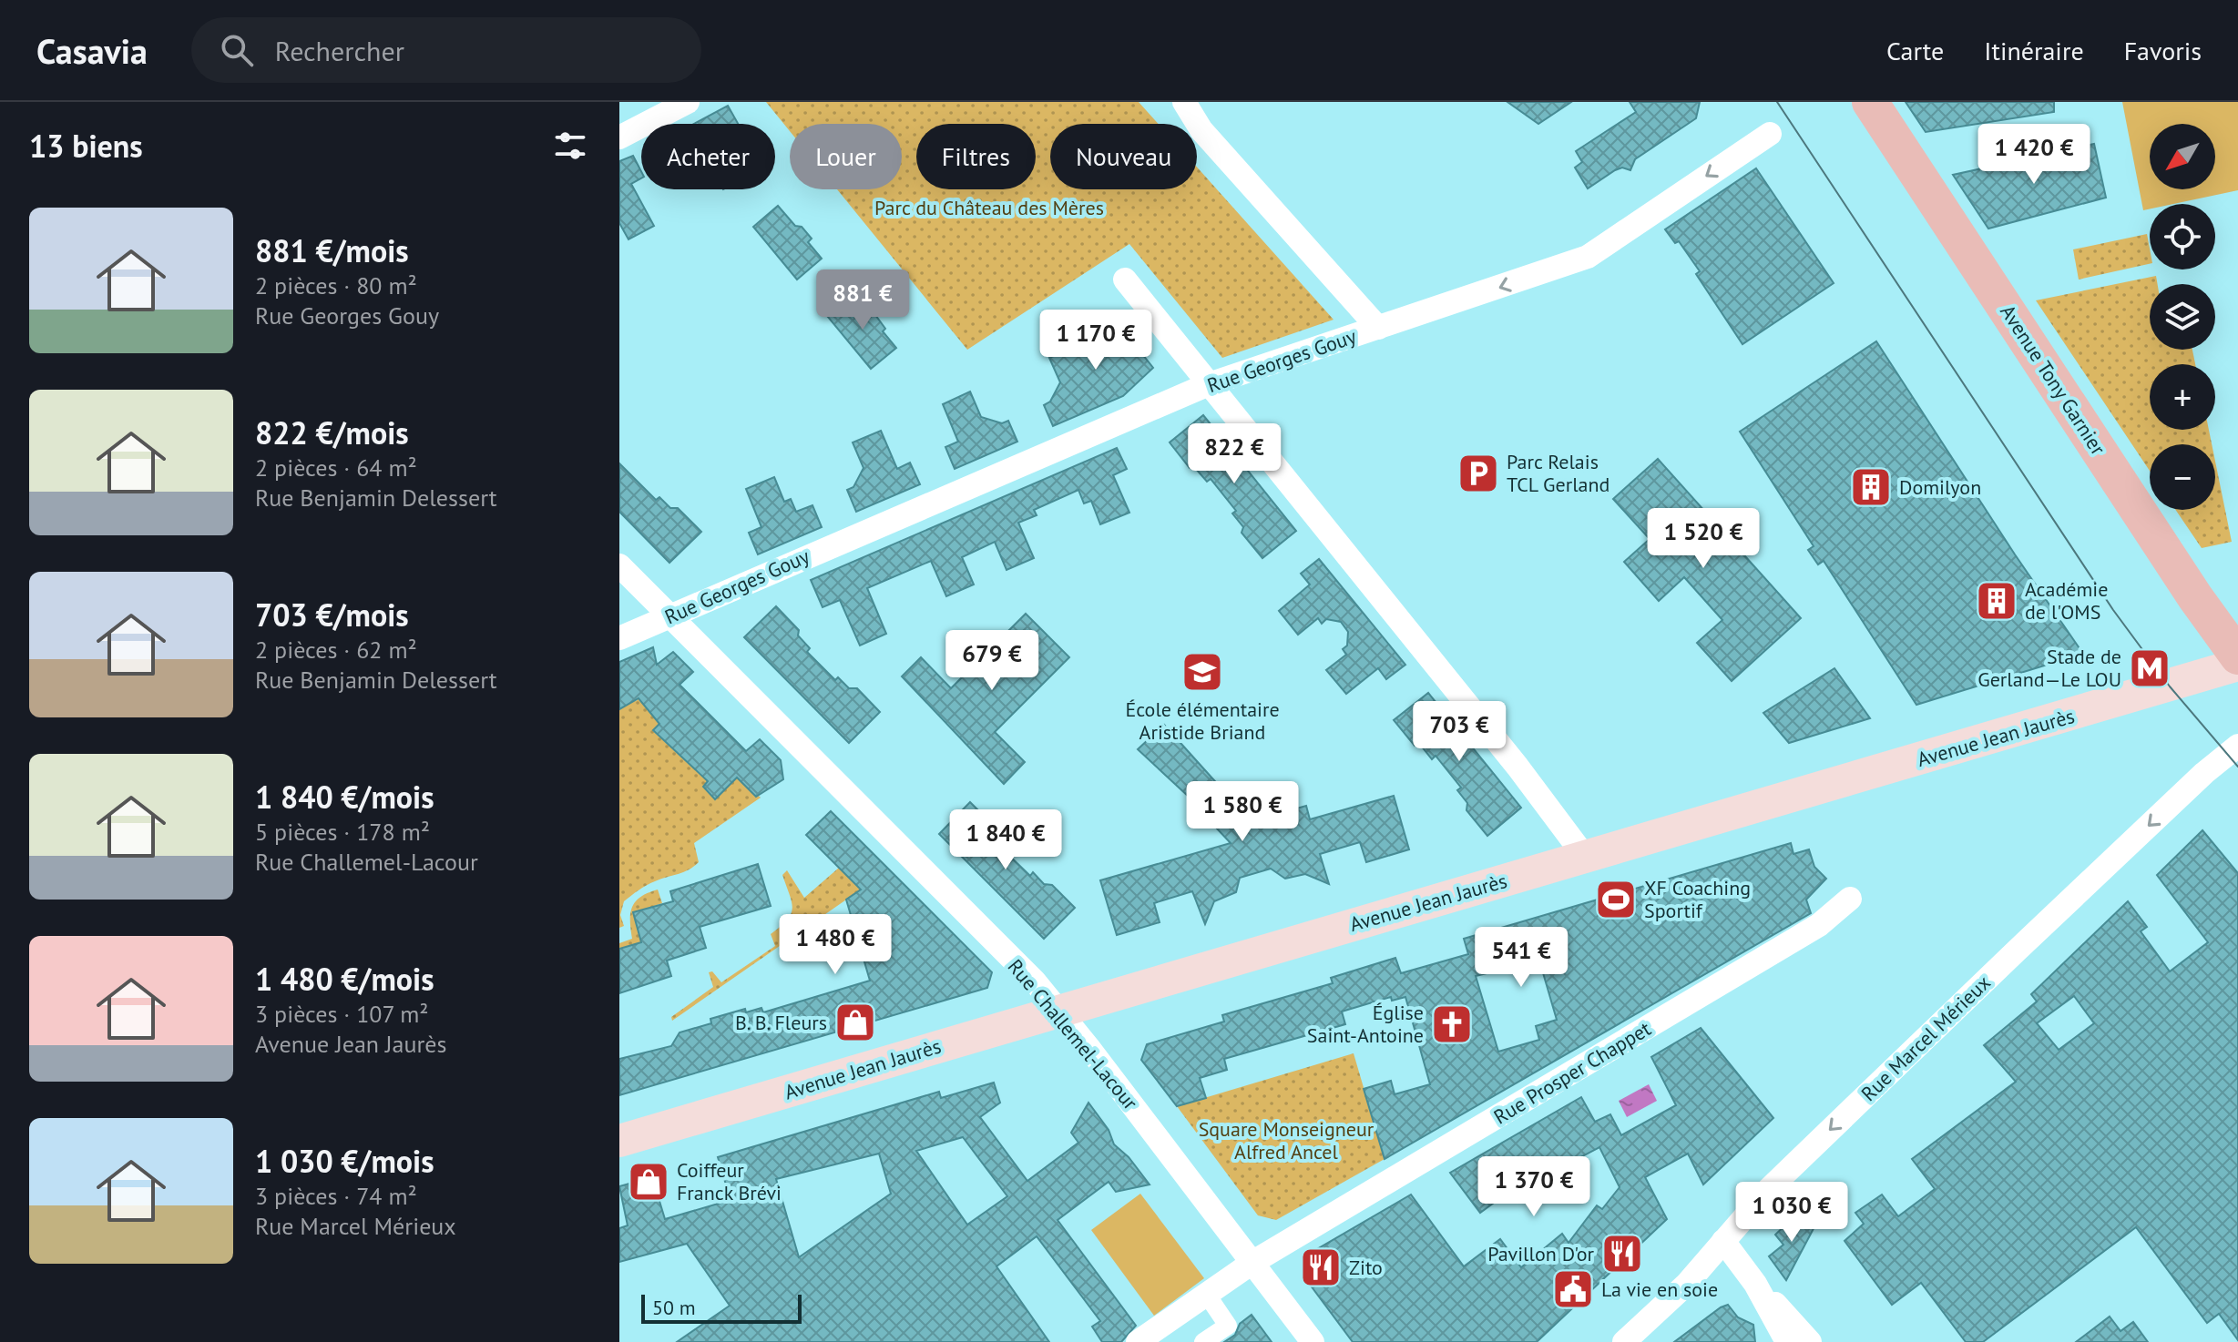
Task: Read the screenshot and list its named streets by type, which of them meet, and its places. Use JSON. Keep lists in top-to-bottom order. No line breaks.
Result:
{"streets":{"main road":["Avenue Tony Garnier","Avenue Jean Jaurès"],"street":["Rue Georges Gouy","Rue Challemel-Lacour","Rue Marcel Mérieux","Rue Prosper Chappet"]},"crossings":[["Rue Georges Gouy","Rue Challemel-Lacour"],["Avenue Jean Jaurès","Rue Challemel-Lacour"],["Rue Challemel-Lacour","Rue Prosper Chappet"]],"one_way":["Rue Marcel Mérieux"],"parks":["Parc du Château des Mères","Square Monseigneur Alfred Ancel"],"places":{"parking":["Parc Relais TCL Gerland"],"building":["Domilyon","Académie de l'OMS"],"metro station":["Stade de Gerland—Le LOU"],"school or university":["École élémentaire Aristide Briand"],"sports":["XF Coaching Sportif"],"shop":["B. B. Fleurs","Coiffeur Franck Brévi"],"church":["Église Saint-Antoine"],"restaurant":["Pavillon D'or","Zito"],"public building":["La vie en soie"]},"scale_bar":"50 m","north":"bottom left","page":{"header":"Casavia","search":"Rechercher","nav":["Carte","Itinéraire","Favoris"],"heading":"13 biens","map_buttons":["+","−"],"price":["1 420 €","881 €","1 170 €","822 €","1 520 €","679 €","703 €","1 580 €","1 840 €","1 480 €","541 €","1 370 €","1 030 €"],"chip":["Acheter","Louer","Filtres","Nouveau"],"list":[{"name":"881 €/mois","note":"2 pièces · 80 m² · Rue Georges Gouy"},{"name":"822 €/mois","note":"2 pièces · 64 m² · Rue Benjamin Delessert"},{"name":"703 €/mois","note":"2 pièces · 62 m² · Rue Benjamin Delessert"},{"name":"1 840 €/mois","note":"5 pièces · 178 m² · Rue Challemel-Lacour"},{"name":"1 480 €/mois","note":"3 pièces · 107 m² · Avenue Jean Jaurès"},{"name":"1 030 €/mois","note":"3 pièces · 74 m² · Rue Marcel Mérieux"}],"scale":"50 m"}}
